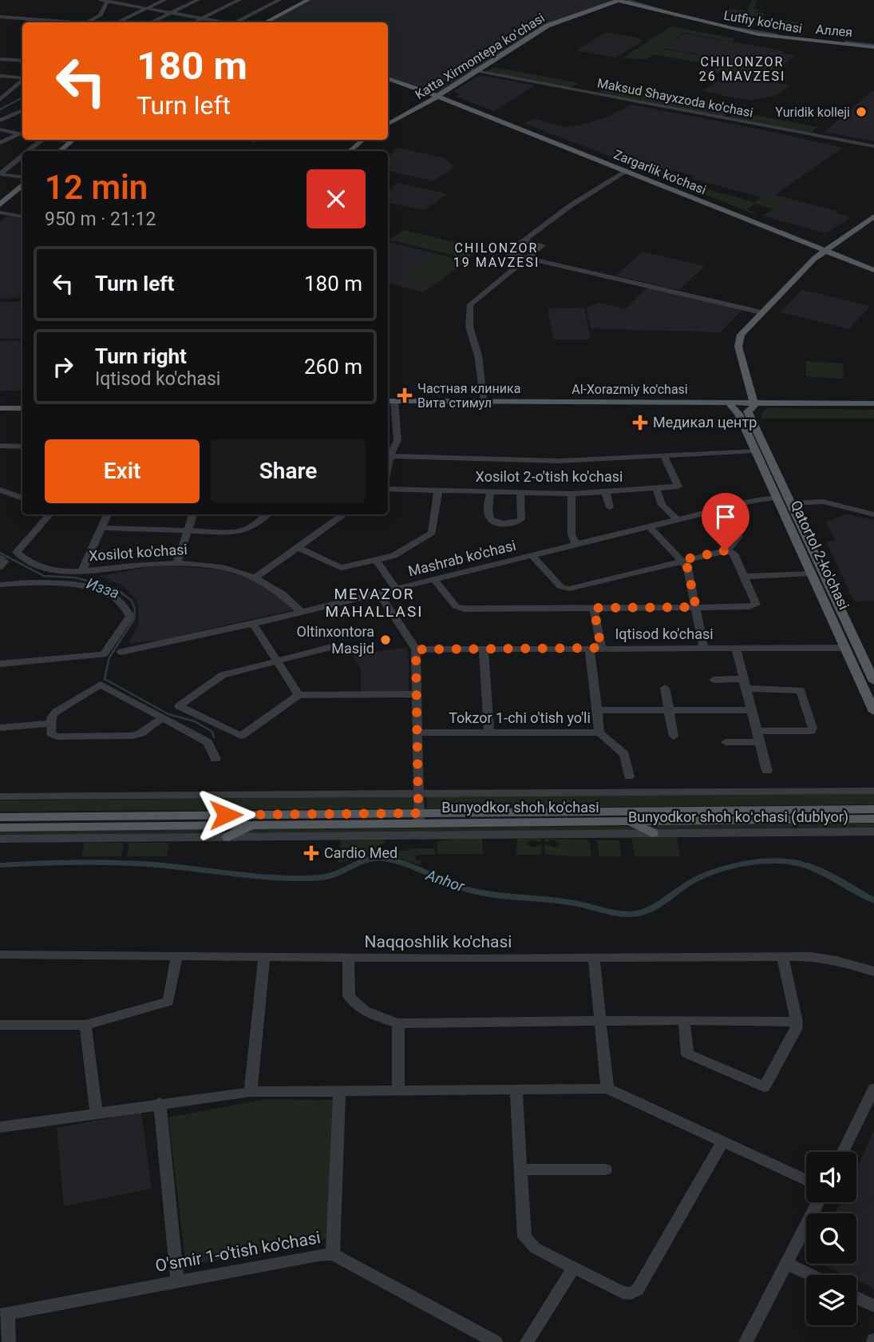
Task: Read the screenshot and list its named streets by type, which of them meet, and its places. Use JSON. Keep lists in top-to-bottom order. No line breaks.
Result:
{"streets":{"main road":["Lutfiy ko'chasi","Katta Xirmontepa koʻchasi","Zargarlik ko'chasi","Al-Xorazmiy ko'chasi","Qatortol 2-ko'chasi","Bunyodkor shoh ko'chasi"],"street":["Maksud Shayxzoda ko'chasi","Xosilot 2-o'tish ko'chasi","Xosilot ko'chasi","Mashrab ko'chasi","Iqtisod ko'chasi","Tokzor 1-chi o'tish yo'li","Bunyodkor shoh koʻchasi (dublyor)","Naqqoshlik ko'chasi","O'smir 1-o'tish ko'chasi"]},"crossings":[["Lutfiy ko'chasi","Katta Xirmontepa koʻchasi"],["Katta Xirmontepa koʻchasi","Maksud Shayxzoda ko'chasi"],["Katta Xirmontepa koʻchasi","Zargarlik ko'chasi"],["Zargarlik ko'chasi","Qatortol 2-ko'chasi"],["Al-Xorazmiy ko'chasi","Qatortol 2-ko'chasi"],["Xosilot ko'chasi","Mashrab ko'chasi"],["Qatortol 2-ko'chasi","Mashrab ko'chasi"],["Qatortol 2-ko'chasi","Iqtisod ko'chasi"]],"districts":["CHILONZOR 26 MAVZESI","CHILONZOR 19 MAVZESI","MEVAZOR MAHALLASI"],"water":["Изза","Anhor"],"places":{"other":["Yuridik kolleji","Oltinxontora Masjid"],"health":["Частная клиника Вита стимул","Медикал центр","Cardio Med"]},"page":{"turn":["180 m","Turn left"],"heading":["12 min","950 m · 21:12"],"list":[{"name":"Turn left","value":"180 m"},{"name":"Turn right","note":"Iqtisod ko'chasi","value":"260 m"}],"buttons":["Exit","Share"]}}
